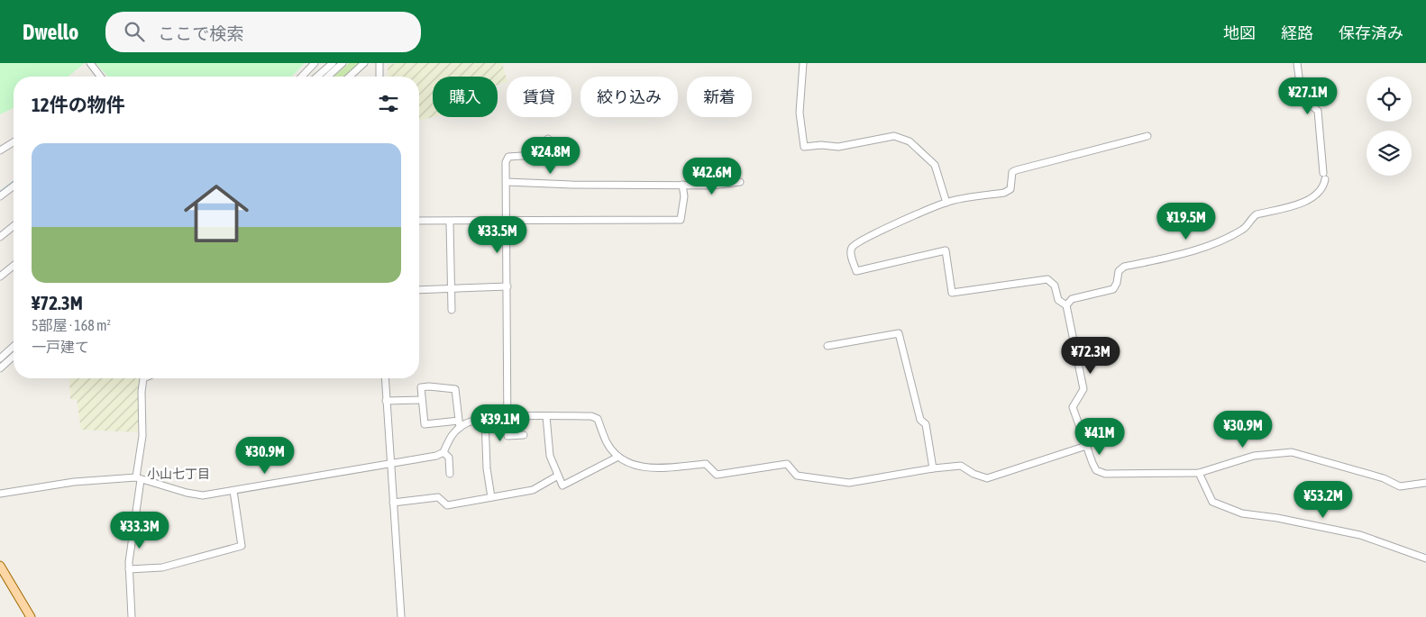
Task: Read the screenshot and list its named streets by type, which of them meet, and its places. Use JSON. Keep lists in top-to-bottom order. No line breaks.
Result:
{"districts":["小山七丁目"],"page":{"header":"Dwello","search":"ここで検索","nav":["地図","経路","保存済み"],"chip":["購入","賃貸","絞り込み","新着"],"heading":"12件の物件","price":["¥27.1M","¥24.8M","¥42.6M","¥19.5M","¥33.5M","¥72.3M","¥39.1M","¥30.9M","¥41M","¥30.9M","¥53.2M","¥33.3M"],"list":[{"name":"¥72.3M","note":"5部屋 · 168 m² · 一戸建て"}]}}
